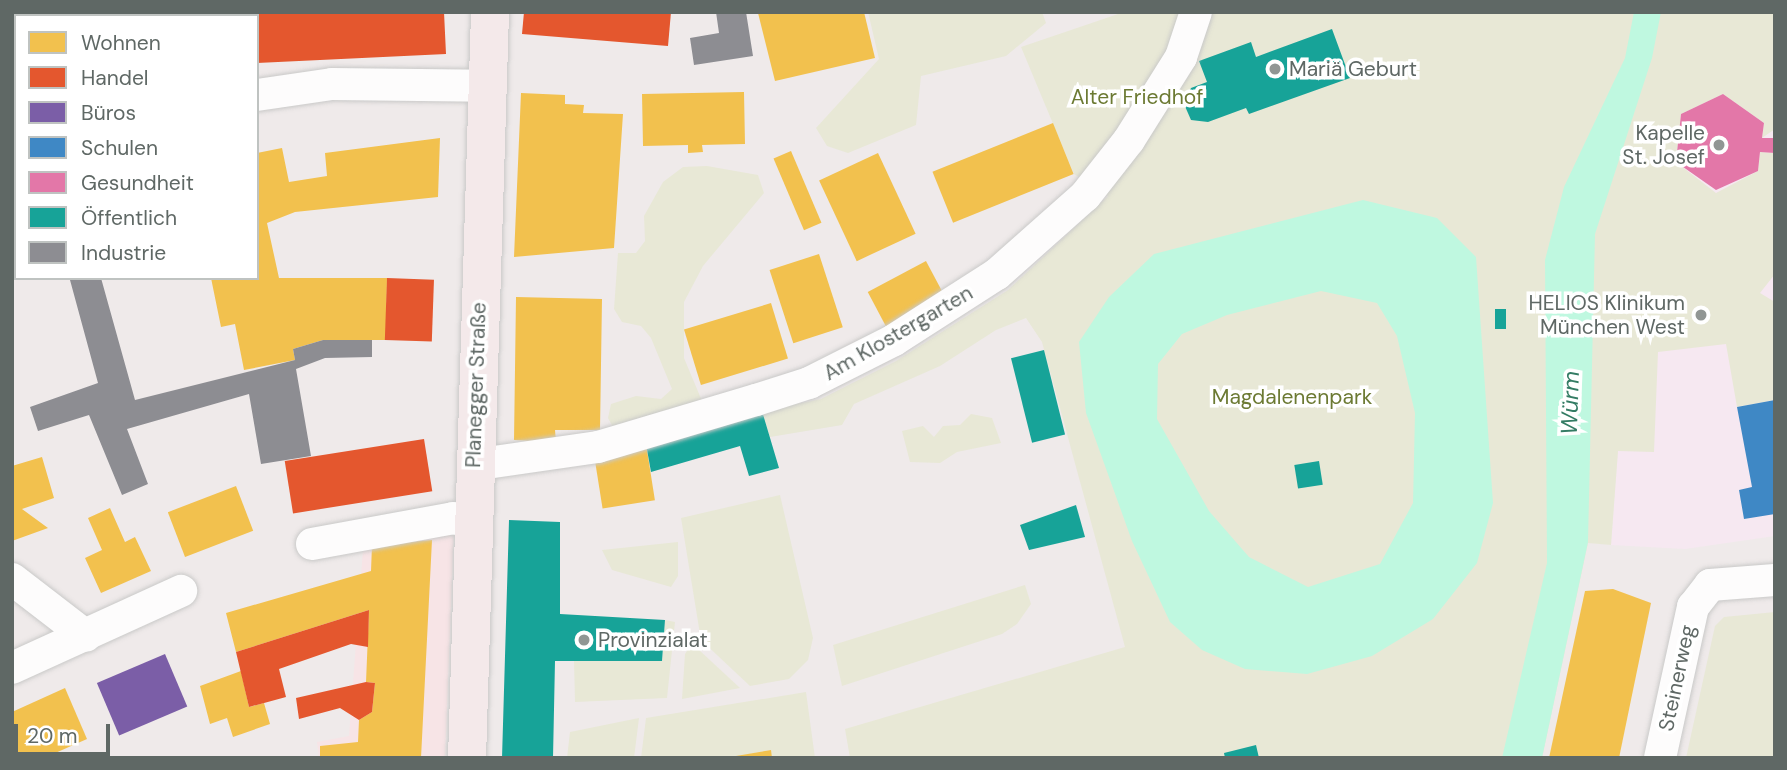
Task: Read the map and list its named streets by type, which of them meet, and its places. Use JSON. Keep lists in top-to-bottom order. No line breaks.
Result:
{"streets":{"main road":["Planegger Straße"],"street":["Am Klostergarten","Steinerweg"]},"crossings":[["Am Klostergarten","Planegger Straße"]],"water":["Würm"],"parks":["Alter Friedhof","Magdalenenpark"],"places":["Mariä Geburt","Kapelle St. Josef","HELIOS Klinikum München West","Provinzialat"],"legend":["Wohnen","Handel","Büros","Schulen","Gesundheit","Öffentlich","Industrie"],"scale_bar":"20 m"}
